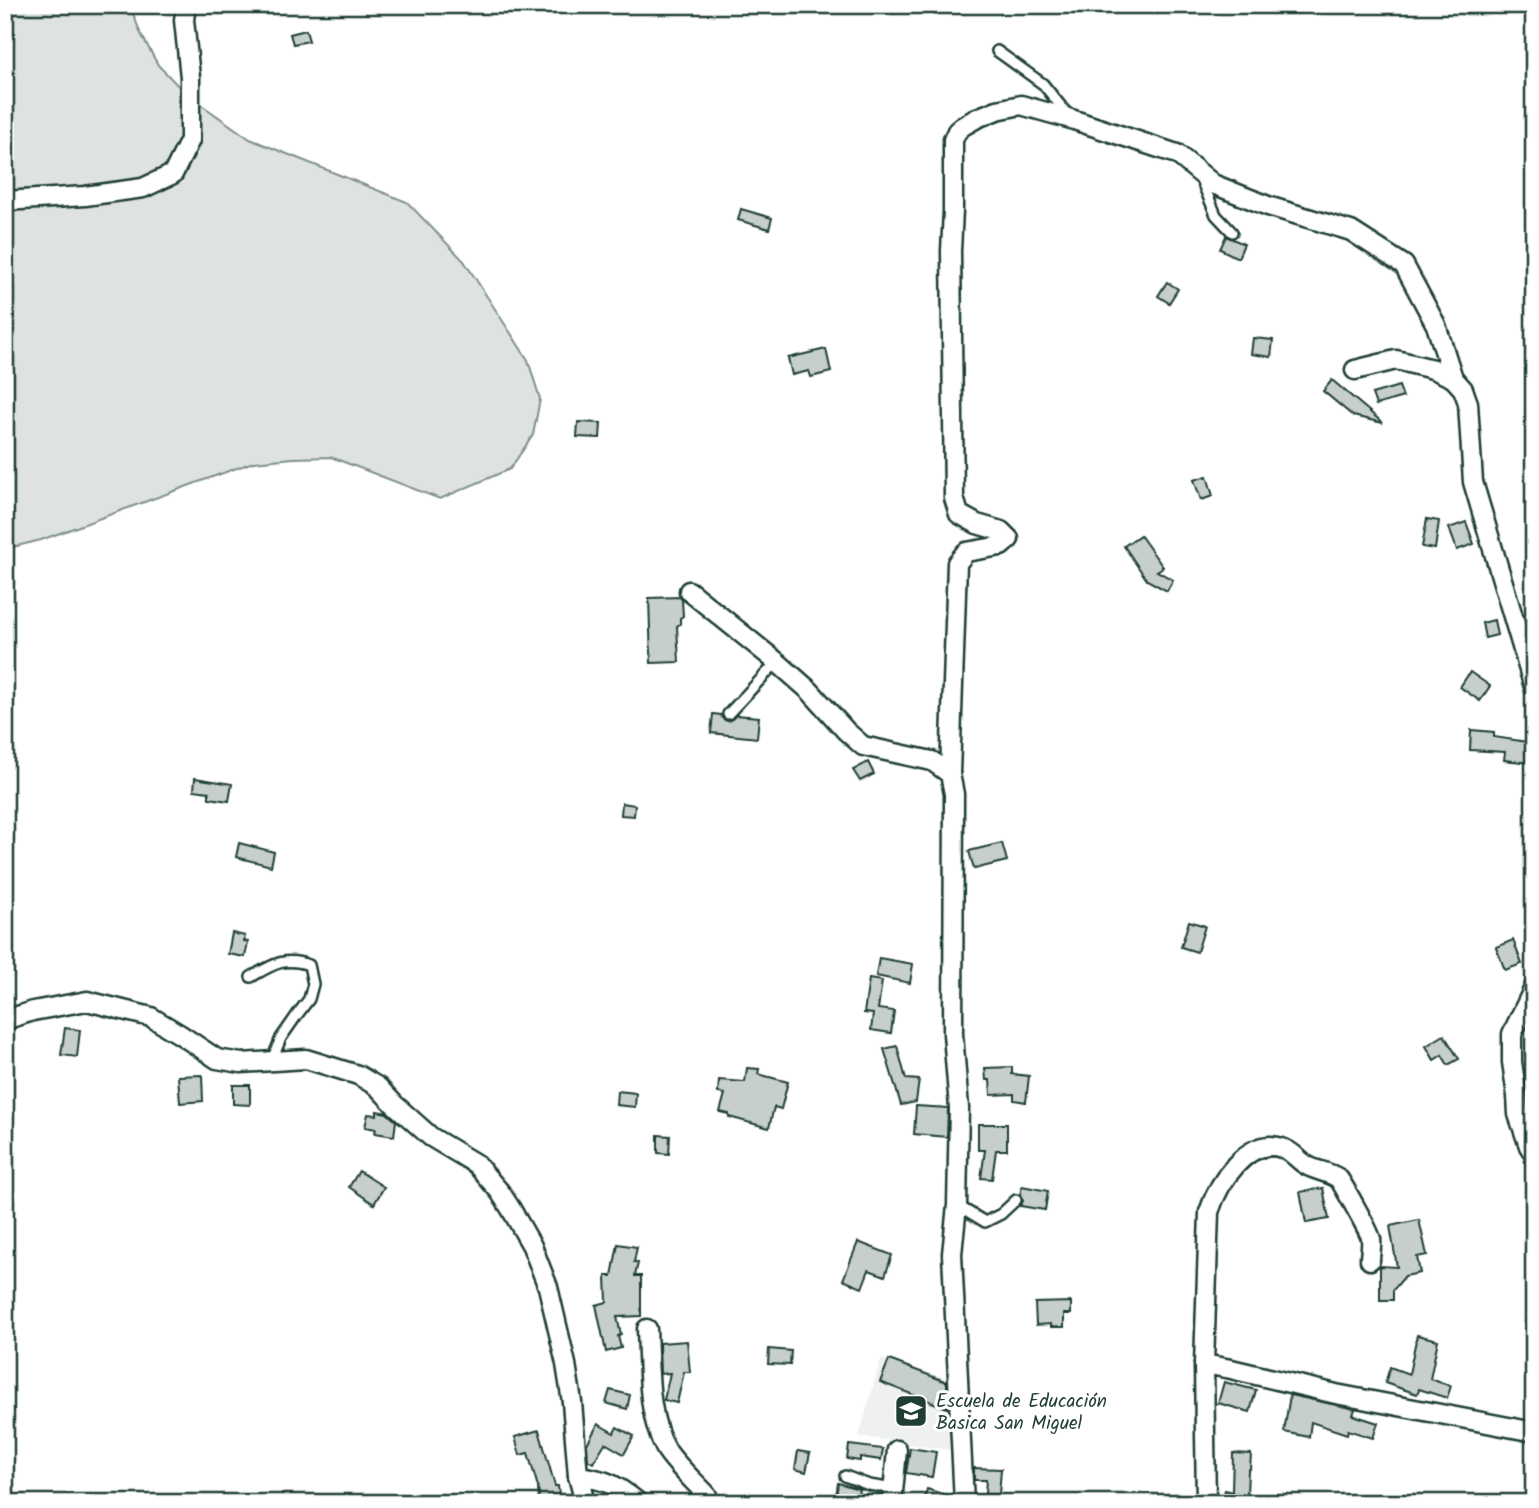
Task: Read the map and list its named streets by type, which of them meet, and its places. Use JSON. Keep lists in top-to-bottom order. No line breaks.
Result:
{"places":{"school or university":["Escuela de Educación Basica San Miguel"]}}
